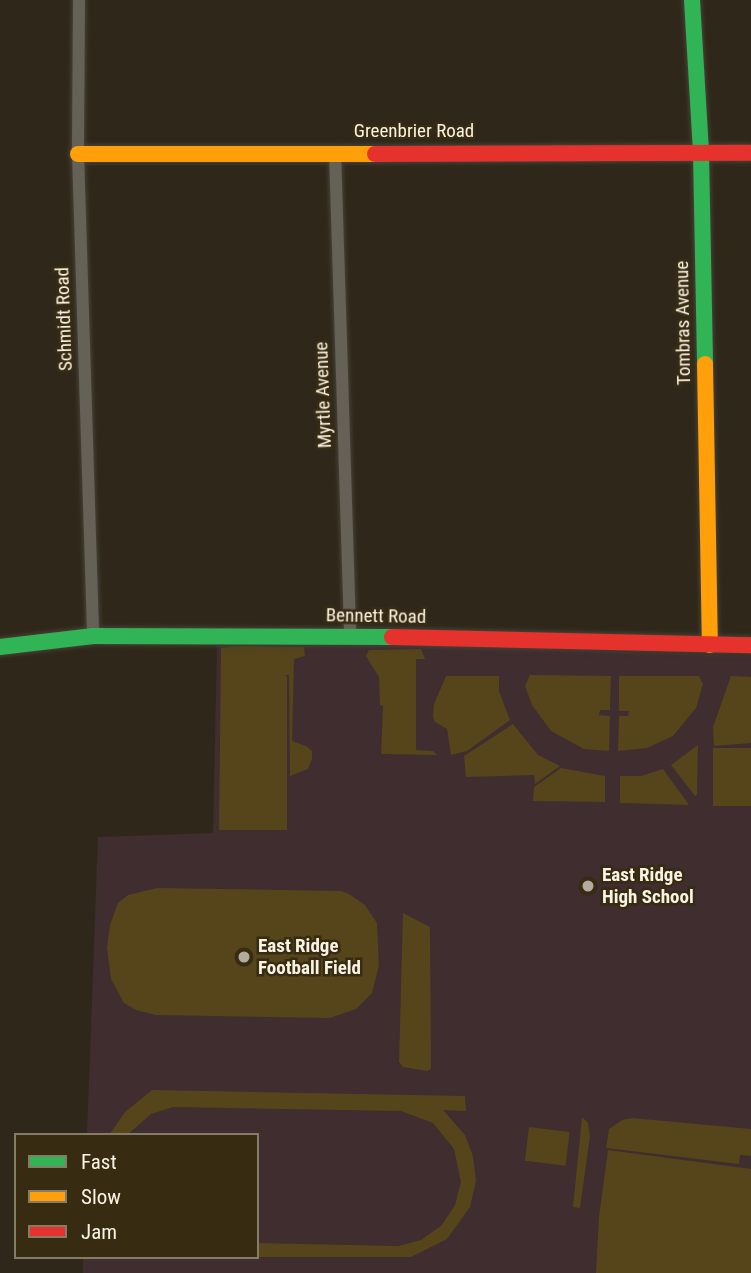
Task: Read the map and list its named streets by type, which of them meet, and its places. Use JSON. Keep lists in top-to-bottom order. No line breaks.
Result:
{"streets":{"street":["Greenbrier Road","Schmidt Road","Tombras Avenue","Myrtle Avenue","Bennett Road"]},"crossings":[["Greenbrier Road","Schmidt Road"],["Greenbrier Road","Tombras Avenue"],["Greenbrier Road","Myrtle Avenue"],["Schmidt Road","Bennett Road"],["Tombras Avenue","Bennett Road"],["Myrtle Avenue","Bennett Road"]],"places":["East Ridge High School","East Ridge Football Field"],"legend":["Fast","Slow","Jam"]}
